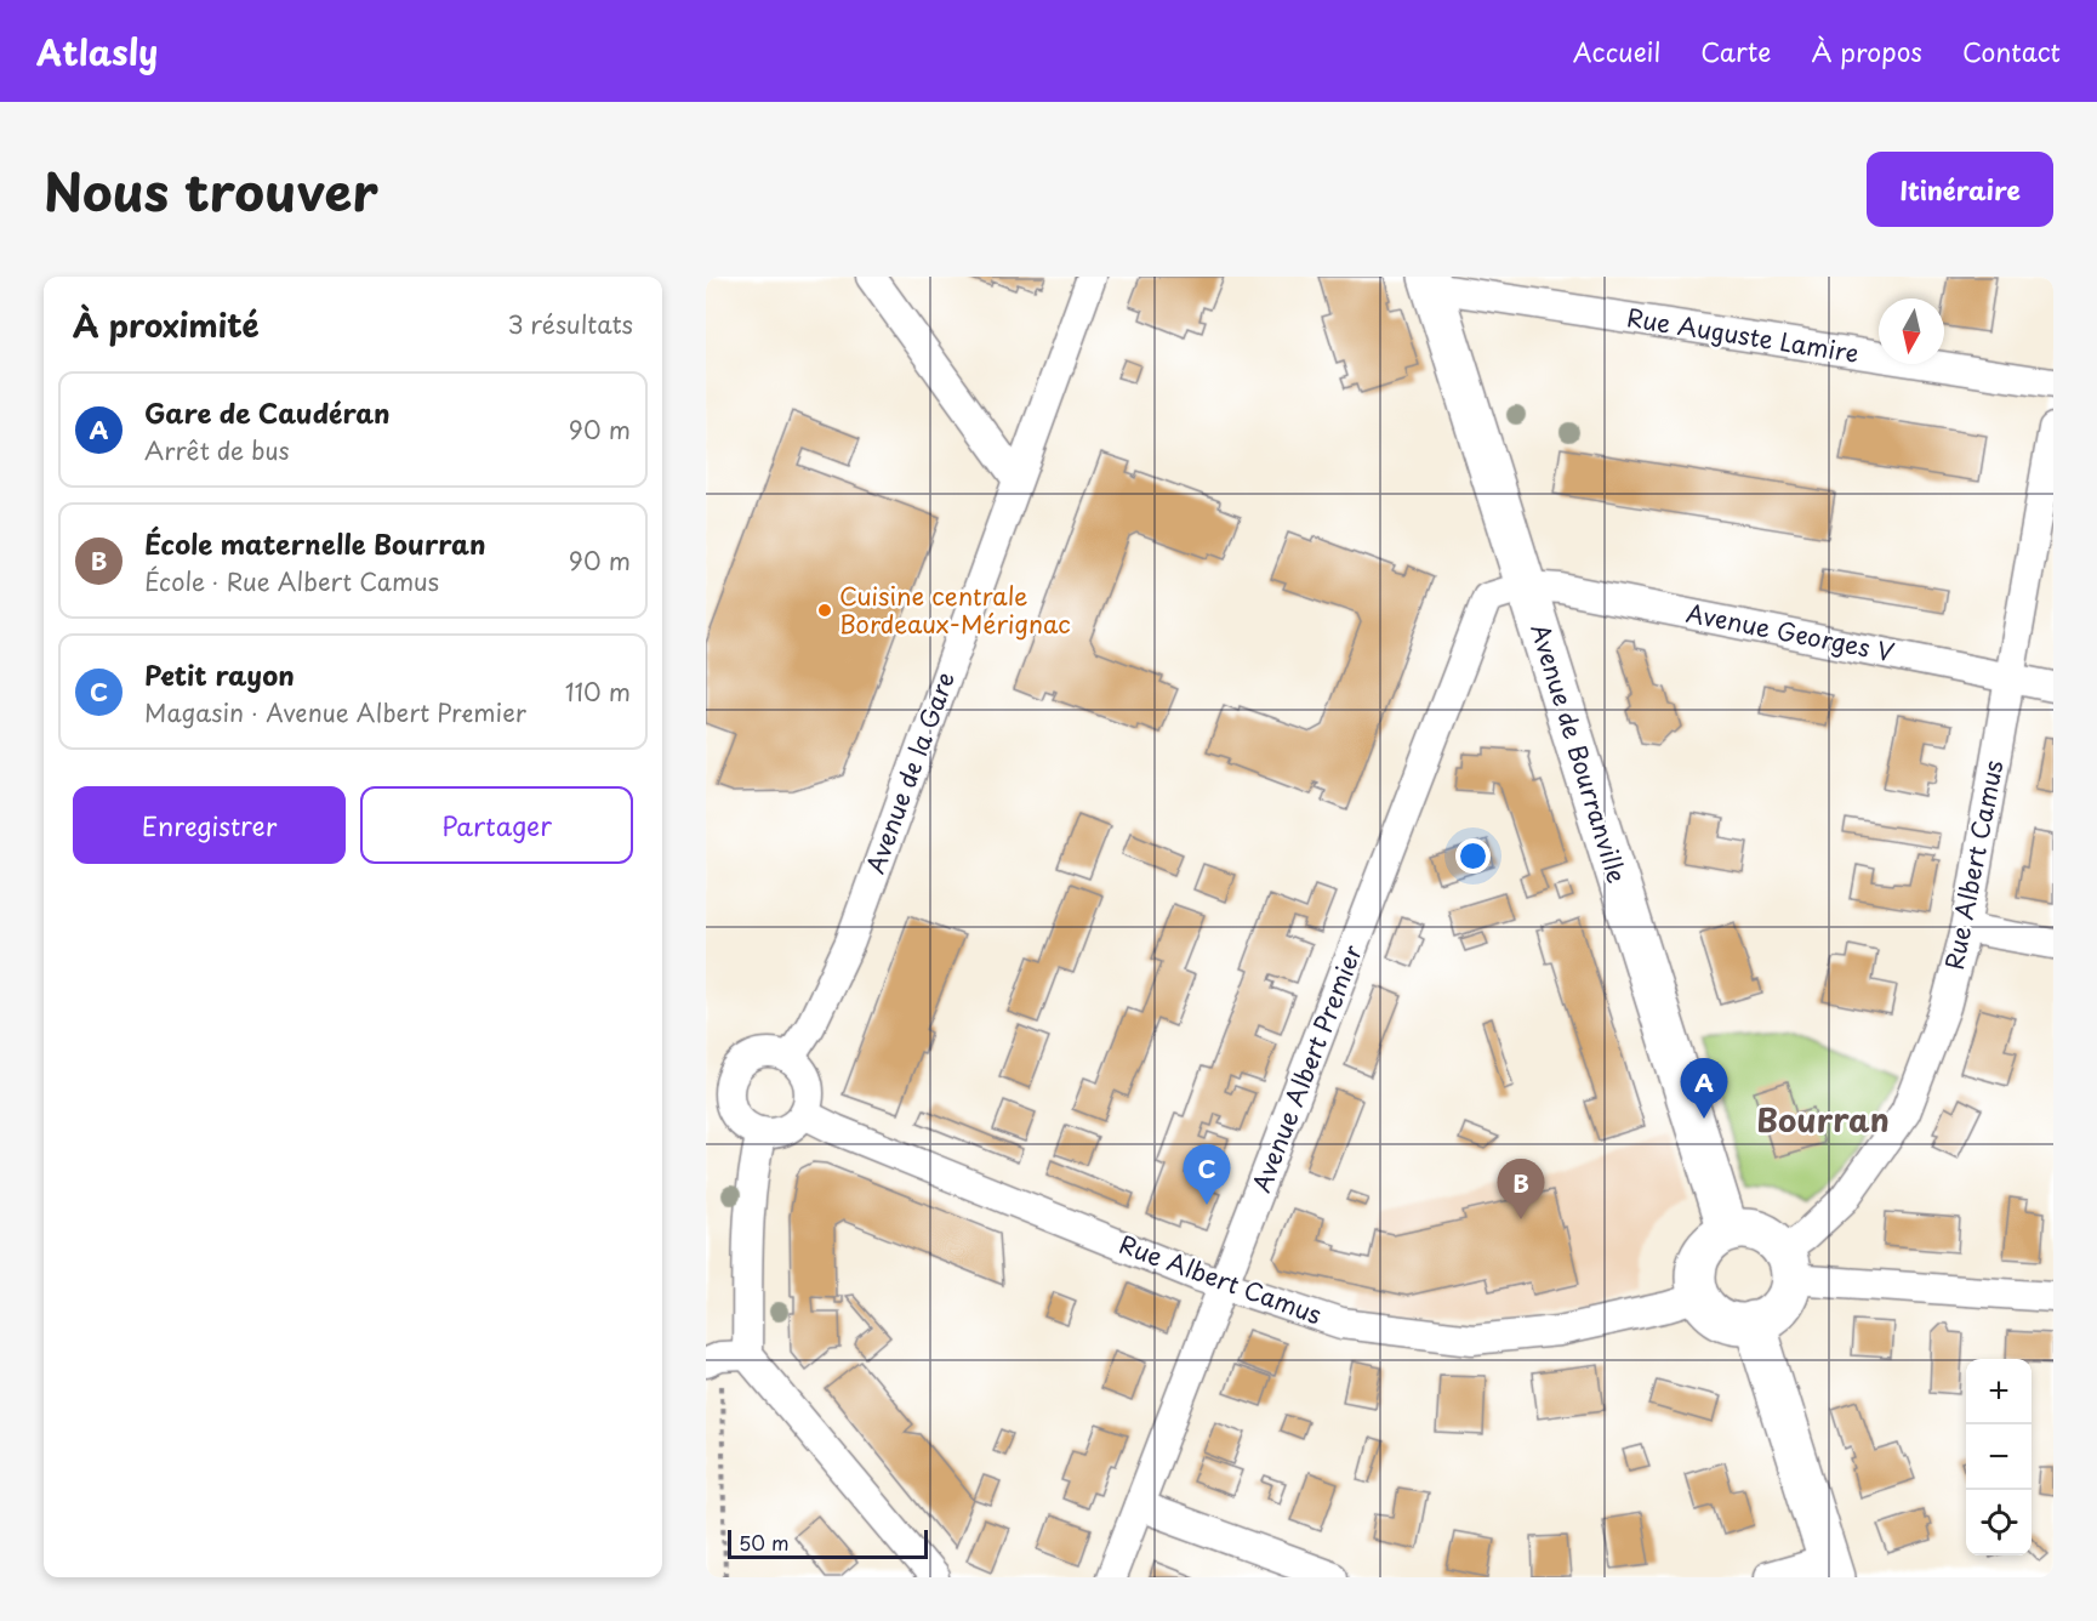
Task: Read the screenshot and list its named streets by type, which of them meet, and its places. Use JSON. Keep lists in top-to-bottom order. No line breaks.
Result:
{"streets":{"street":["Rue Auguste Lamire","Avenue Georges V","Avenue de Bourranville","Avenue de la Gare","Rue Albert Camus","Avenue Albert Premier"]},"crossings":[["Rue Auguste Lamire","Avenue de Bourranville"],["Avenue Georges V","Avenue de Bourranville"],["Avenue Georges V","Rue Albert Camus"],["Avenue Georges V","Avenue Albert Premier"],["Avenue de Bourranville","Rue Albert Camus"],["Avenue de Bourranville","Avenue Albert Premier"],["Avenue de la Gare","Rue Albert Camus"],["Rue Albert Camus","Avenue Albert Premier"]],"districts":["Bourran"],"places":["Cuisine centrale Bordeaux-Mérignac"],"scale_bar":"50 m","north":"bottom","page":{"header":"Atlasly","nav":["Accueil","Carte","À propos","Contact"],"title":"Nous trouver","buttons":["Itinéraire",["Enregistrer","Partager"]],"heading":["À proximité","3 résultats"],"list":[{"mark":"A","name":"Gare de Caudéran","note":"Arrêt de bus","value":"90 m"},{"mark":"B","name":"École maternelle Bourran","note":"École · Rue Albert Camus","value":"90 m"},{"mark":"C","name":"Petit rayon","note":"Magasin · Avenue Albert Premier","value":"110 m"}],"pins":["A","C","B"],"map_buttons":["+","−"],"scale":"50 m"}}
